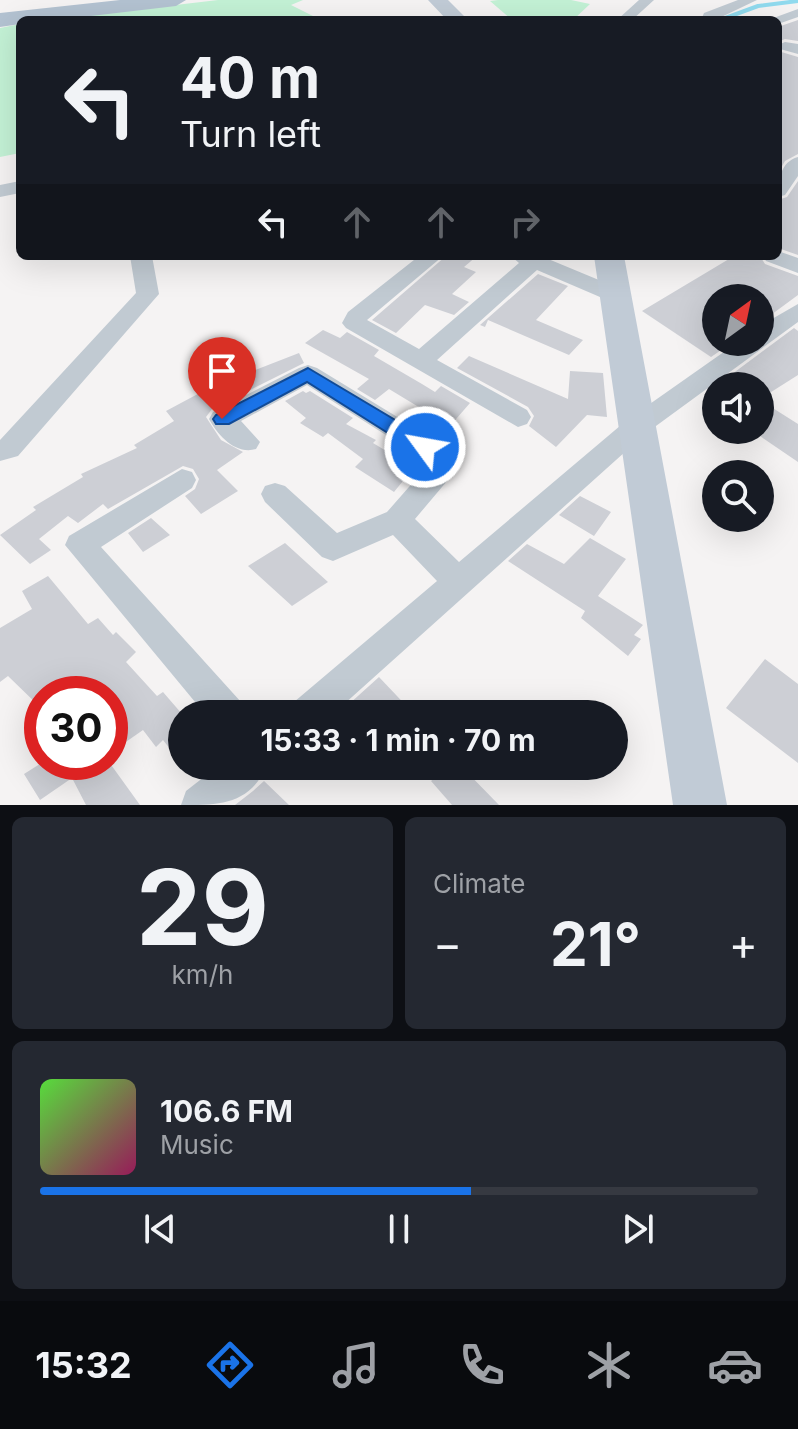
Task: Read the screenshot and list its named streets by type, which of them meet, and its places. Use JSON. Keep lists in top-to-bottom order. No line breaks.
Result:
{"north":"top right","page":{"turn":["40 m","Turn left"],"limit":"30","trip":"15:33 · 1 min · 70 m","tile":[["29","km/h"],"Climate"],"heat":["−","21°","+"],"song":["106.6 FM","Music"],"tabs":"15:32"}}
